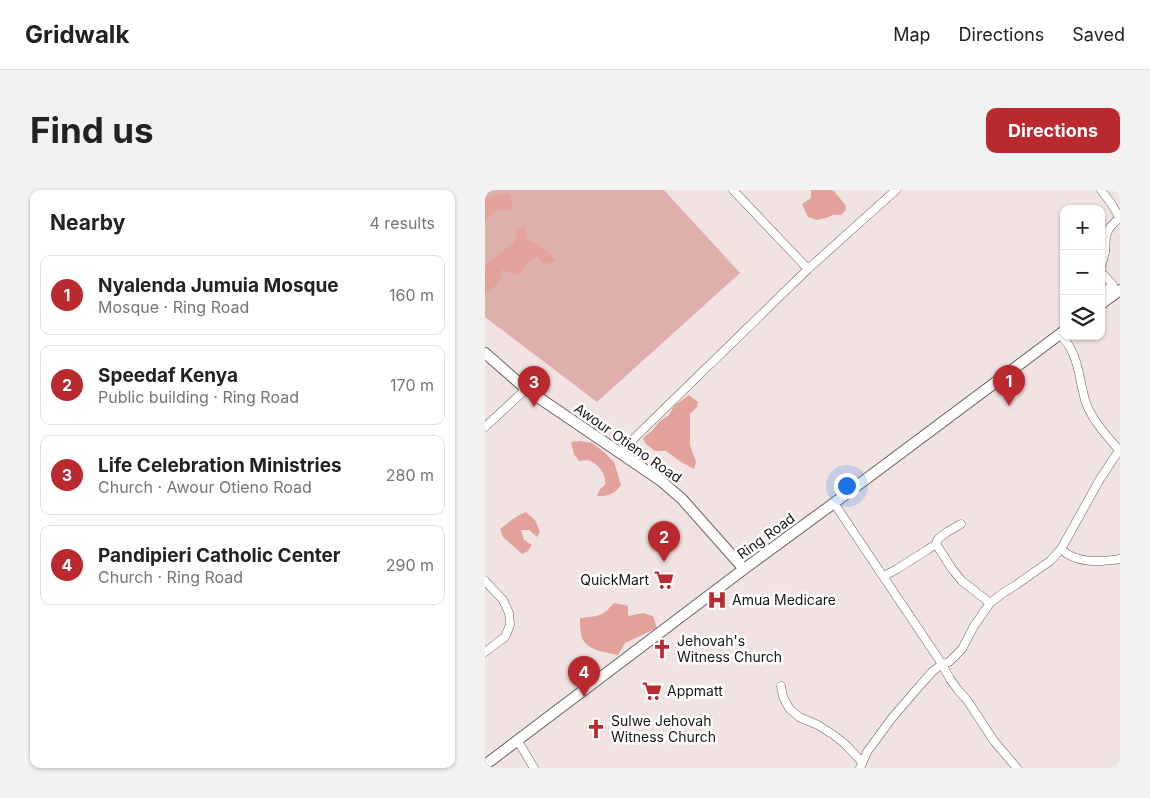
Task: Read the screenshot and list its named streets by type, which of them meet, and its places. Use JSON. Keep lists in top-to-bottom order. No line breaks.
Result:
{"streets":{"main road":["Awour Otieno Road","Ring Road"]},"crossings":[["Awour Otieno Road","Ring Road"]],"places":{"supermarket":["QuickMart","Appmatt"],"hospital":["Amua Medicare"],"church":["Jehovah's Witness Church","Sulwe Jehovah Witness Church"]},"page":{"header":"Gridwalk","nav":["Map","Directions","Saved"],"buttons":"Directions","title":"Find us","heading":["Nearby","4 results"],"map_buttons":["+","−"],"list":[{"mark":"1","name":"Nyalenda Jumuia Mosque","note":"Mosque · Ring Road","value":"160 m"},{"mark":"2","name":"Speedaf Kenya","note":"Public building · Ring Road","value":"170 m"},{"mark":"3","name":"Life Celebration Ministries","note":"Church · Awour Otieno Road","value":"280 m"},{"mark":"4","name":"Pandipieri Catholic Center","note":"Church · Ring Road","value":"290 m"}],"pins":["1","3","2","4"]}}
